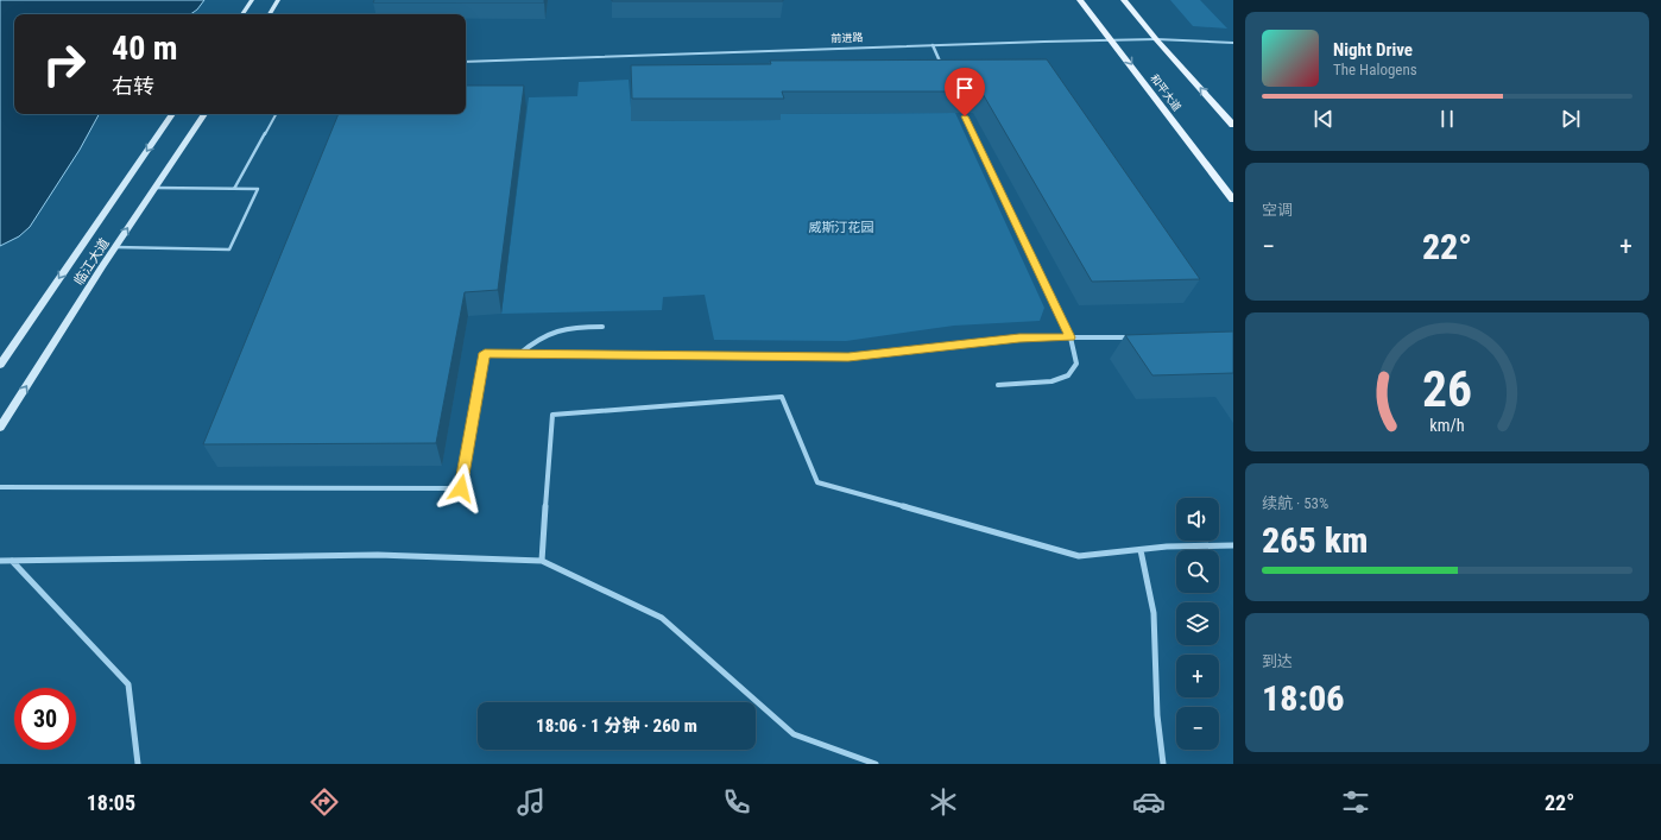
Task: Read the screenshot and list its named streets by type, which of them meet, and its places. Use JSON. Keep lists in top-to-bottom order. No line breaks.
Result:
{"streets":{"main road":["和平大道","临江大道"],"street":["前进路"]},"crossings":[["前进路","和平大道"]],"parks":["威斯汀花园"],"page":{"turn":["40 m","右转"],"song":["Night Drive","The Halogens"],"tile":["空调",["续航 · 53%","265 km"],["到达","18:06"]],"heat":["−","22°","+"],"map_buttons":["+","−"],"limit":"30","trip":"18:06 · 1 分钟 · 260 m","tabs":["18:05","22°"],"gauge":["26","km/h"]}}
